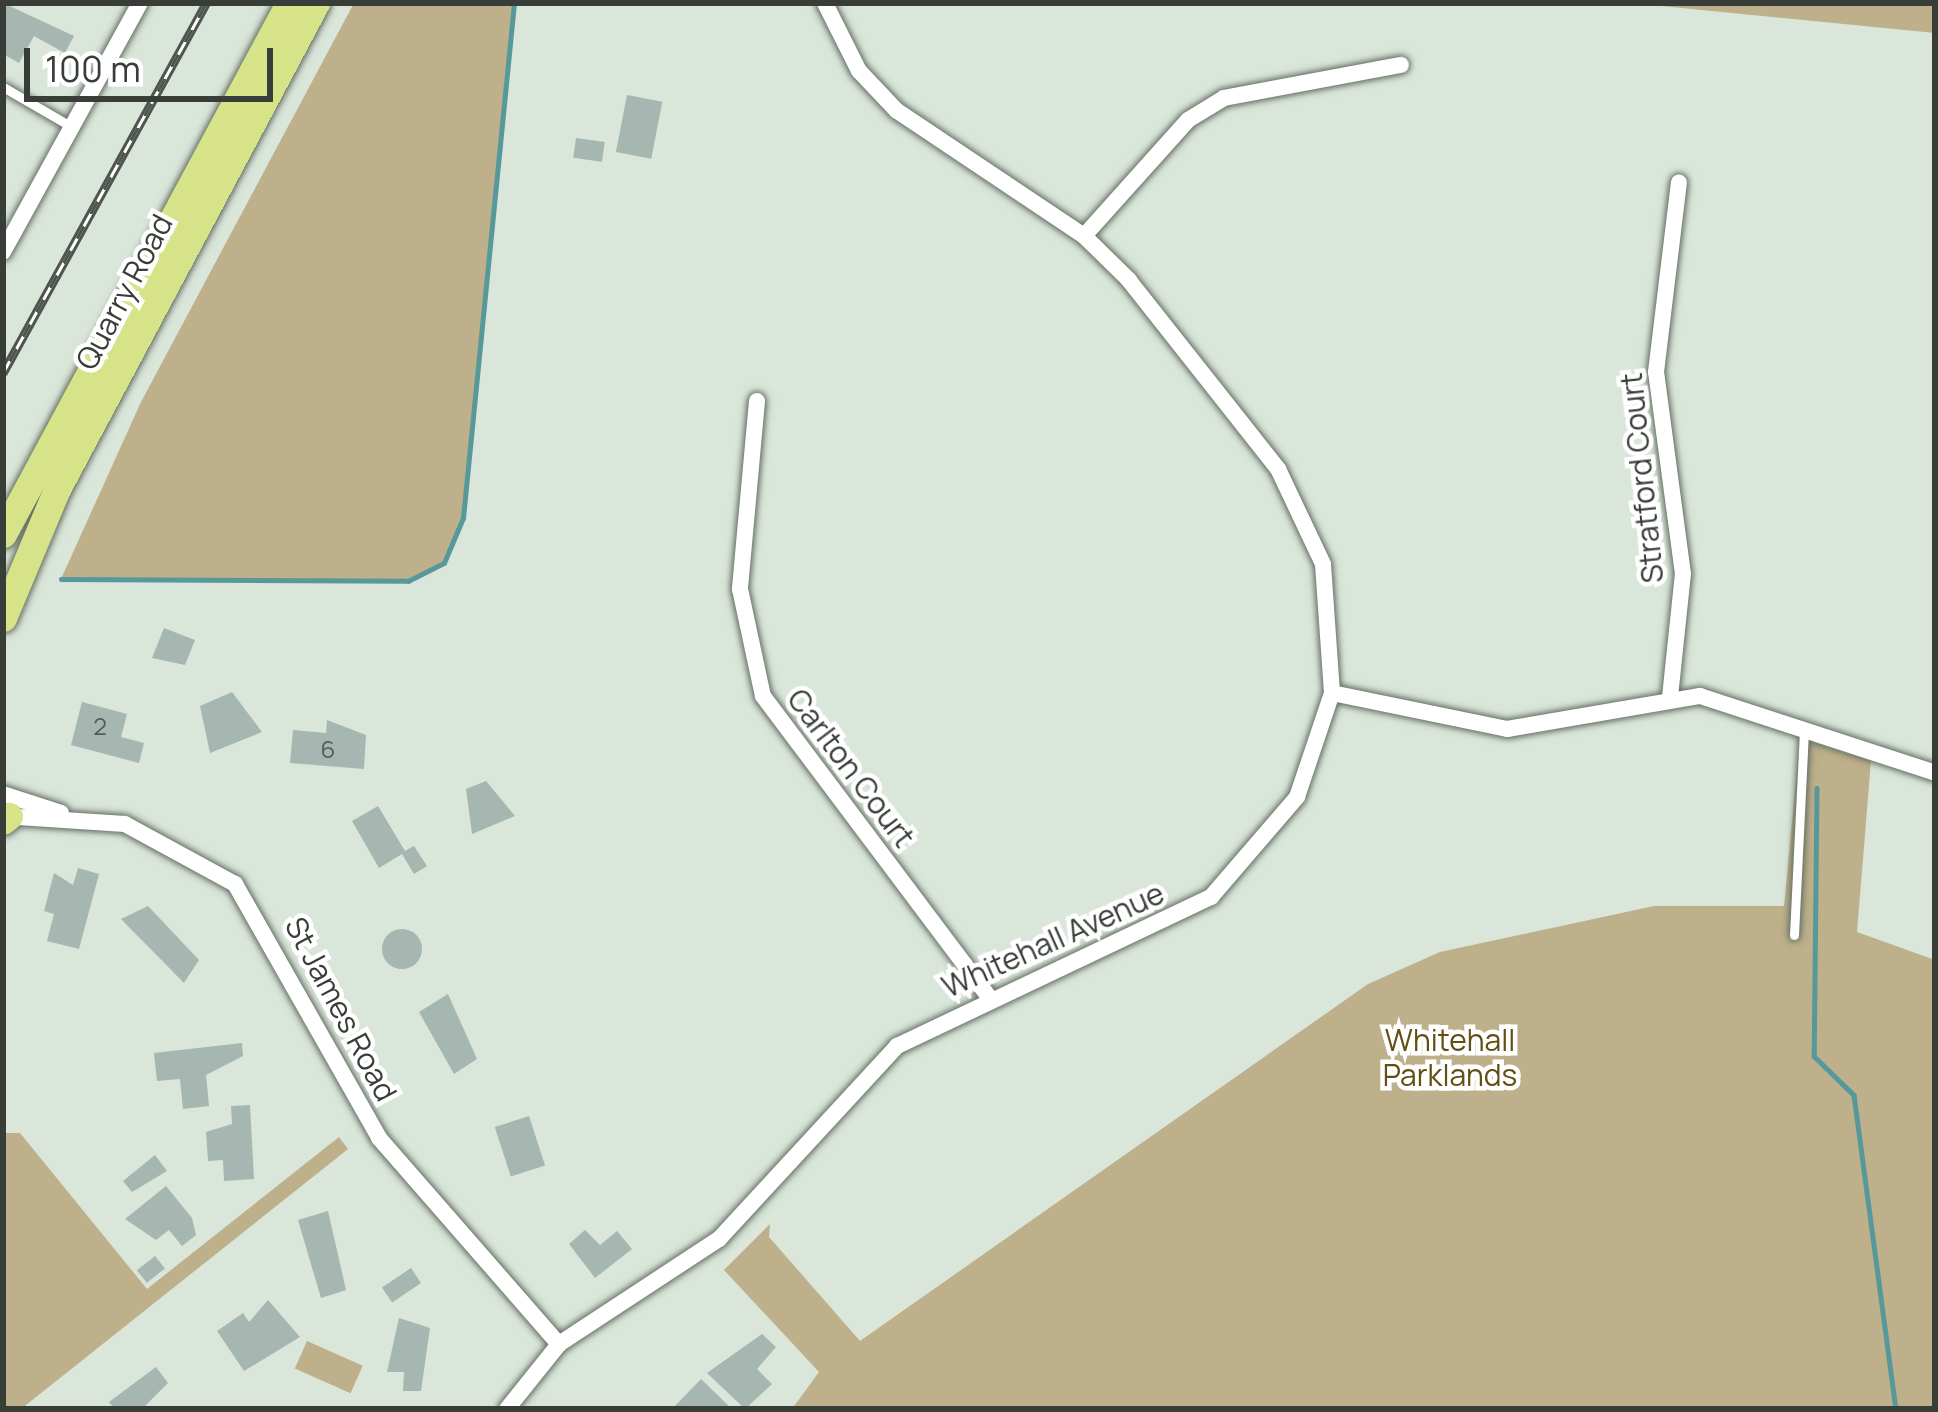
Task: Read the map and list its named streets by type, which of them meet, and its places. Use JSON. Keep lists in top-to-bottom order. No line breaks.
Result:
{"streets":{"main road":["Quarry Road"],"street":["Stratford Court","Carlton Court","Whitehall Avenue","St James Road"]},"crossings":[["Carlton Court","Whitehall Avenue"],["Whitehall Avenue","St James Road"]],"parks":["Whitehall Parklands"],"house_numbers":["2","6"],"scale_bar":"100 m"}
